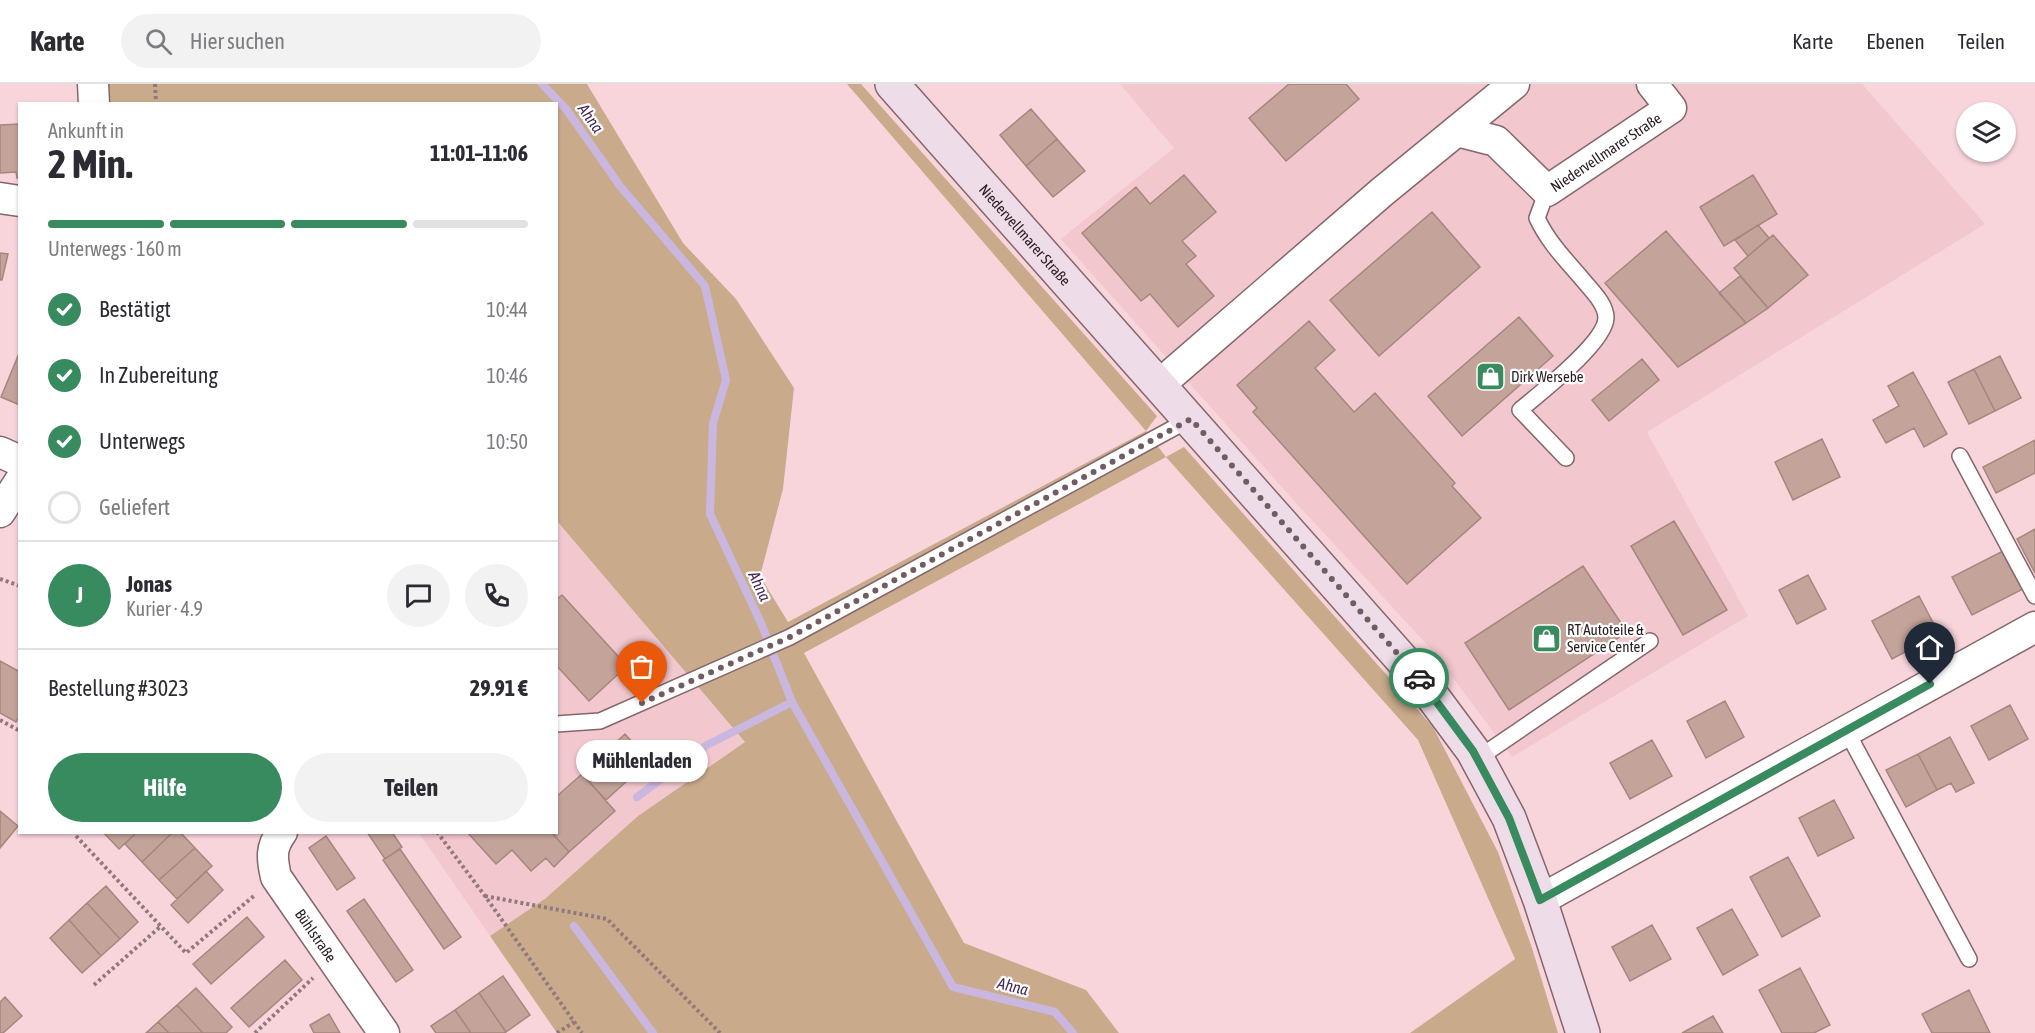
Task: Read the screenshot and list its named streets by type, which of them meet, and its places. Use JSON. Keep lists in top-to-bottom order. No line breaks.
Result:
{"streets":{"main road":["Niedervellmarer Straße"],"street":["Bühlstraße"]},"water":["Ahna"],"places":{"shop":["Dirk Wersebe","RT Autoteile & Service Center"],"other":["Mühlenladen"]},"page":{"header":"Karte","search":"Hier suchen","nav":["Karte","Ebenen","Teilen"],"heading":["2 Min.","Ankunft in","11:01–11:06"],"panel":["Jonas","Kurier · 4.9","Bestellung #3023","29.91 €"],"bar":"Unterwegs · 160 m","list":[["Bestätigt","10:44"],["In Zubereitung","10:46"],["Unterwegs","10:50"],"Geliefert"],"round":"J","bubble":"Mühlenladen","buttons":["Hilfe","Teilen"]}}
